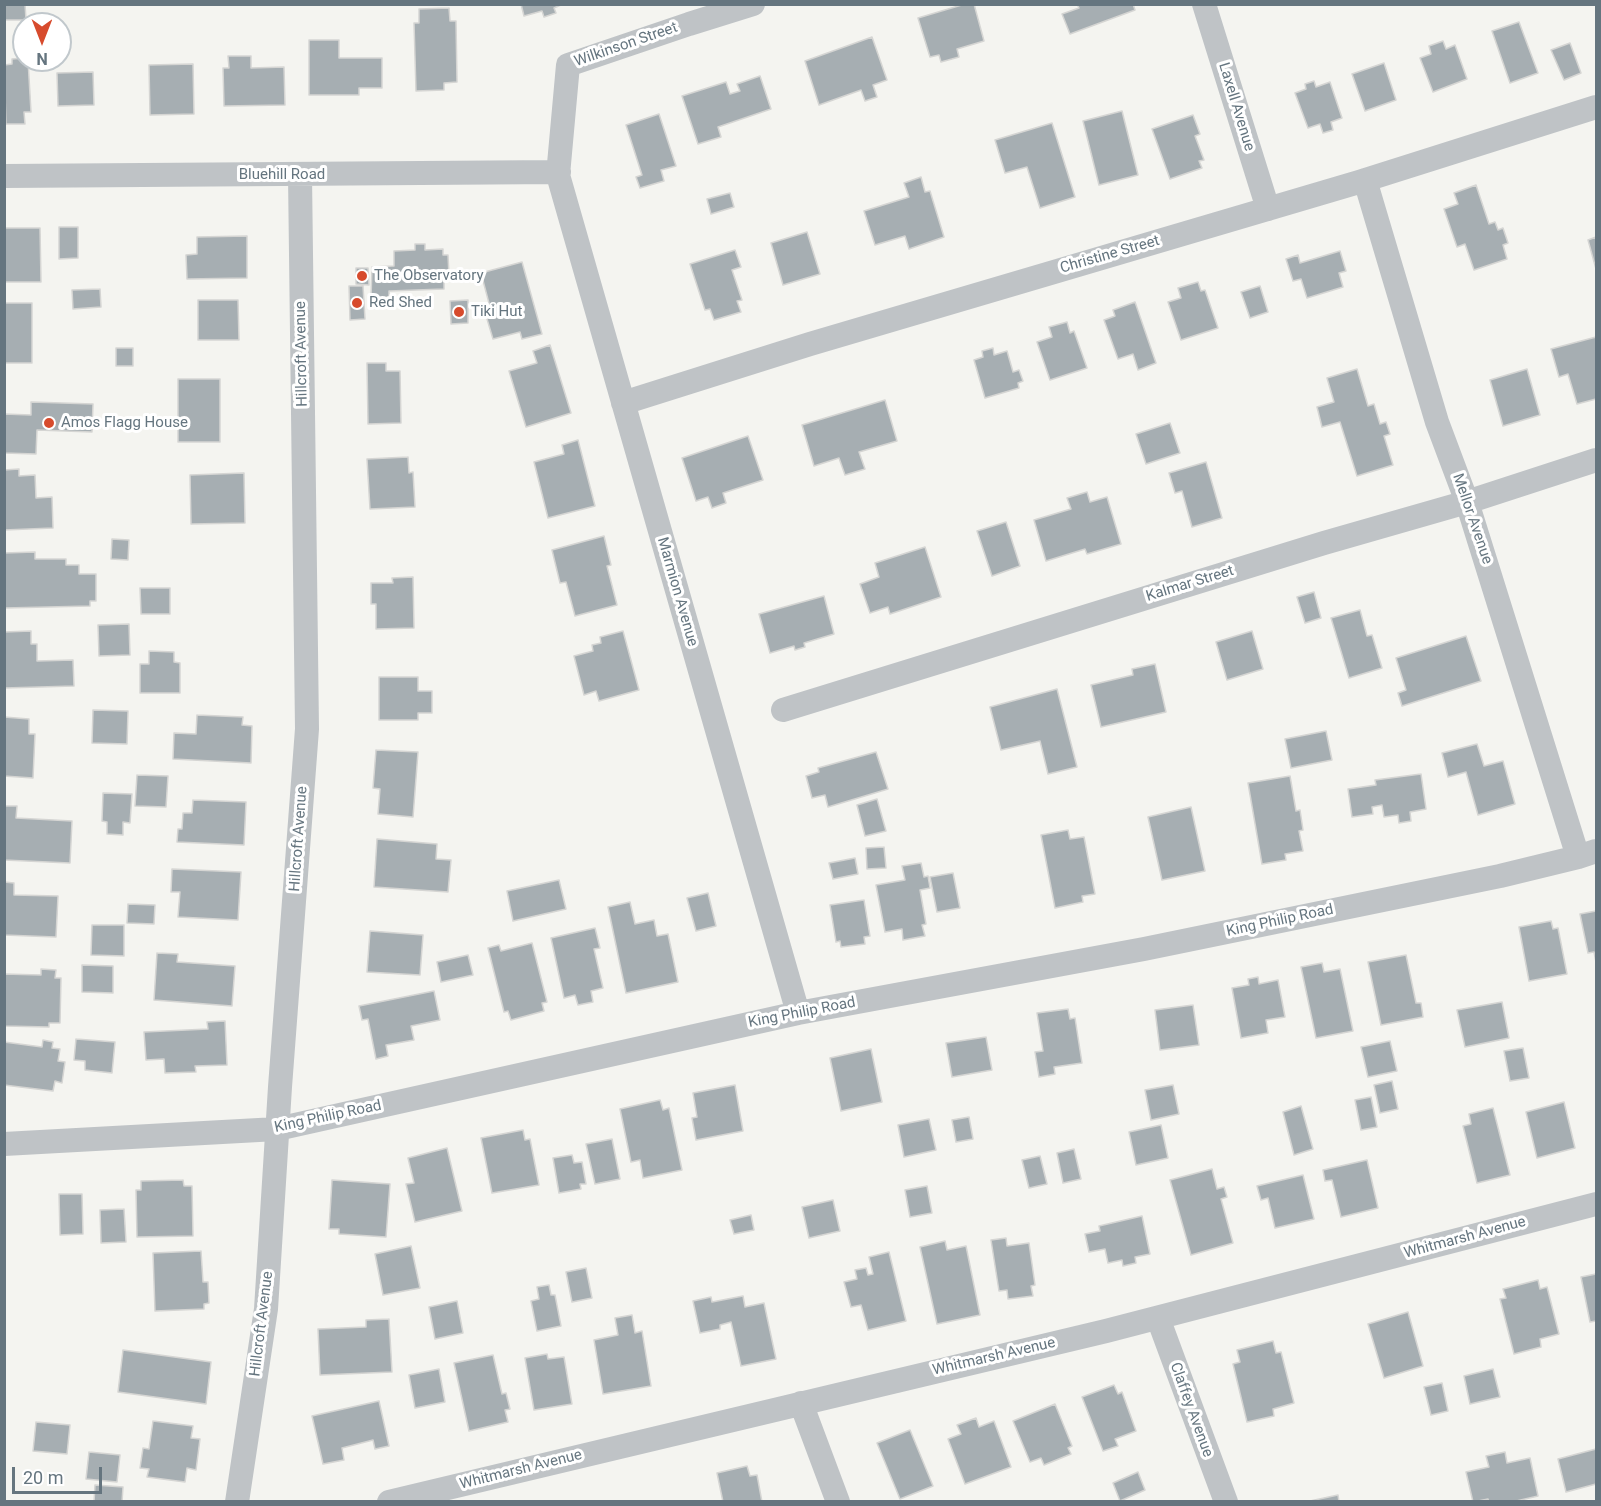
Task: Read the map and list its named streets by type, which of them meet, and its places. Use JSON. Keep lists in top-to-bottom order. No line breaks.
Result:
{"streets":{"street":["Wilkinson Street","Laxell Avenue","Bluehill Road","Christine Street","Hillcroft Avenue","Mellor Avenue","Kalmar Street","Marmion Avenue","King Philip Road","Whitmarsh Avenue","Claffey Avenue"]},"crossings":[["Wilkinson Street","Bluehill Road"],["Wilkinson Street","Marmion Avenue"],["Laxell Avenue","Christine Street"],["Bluehill Road","Hillcroft Avenue"],["Bluehill Road","Marmion Avenue"],["Christine Street","Mellor Avenue"],["Christine Street","Marmion Avenue"],["Hillcroft Avenue","King Philip Road"],["Mellor Avenue","Kalmar Street"],["Mellor Avenue","King Philip Road"],["Marmion Avenue","King Philip Road"],["Whitmarsh Avenue","Claffey Avenue"]],"places":["The Observatory","Red Shed","Tiki Hut","Amos Flagg House"],"scale_bar":"20 m","north":"bottom"}
